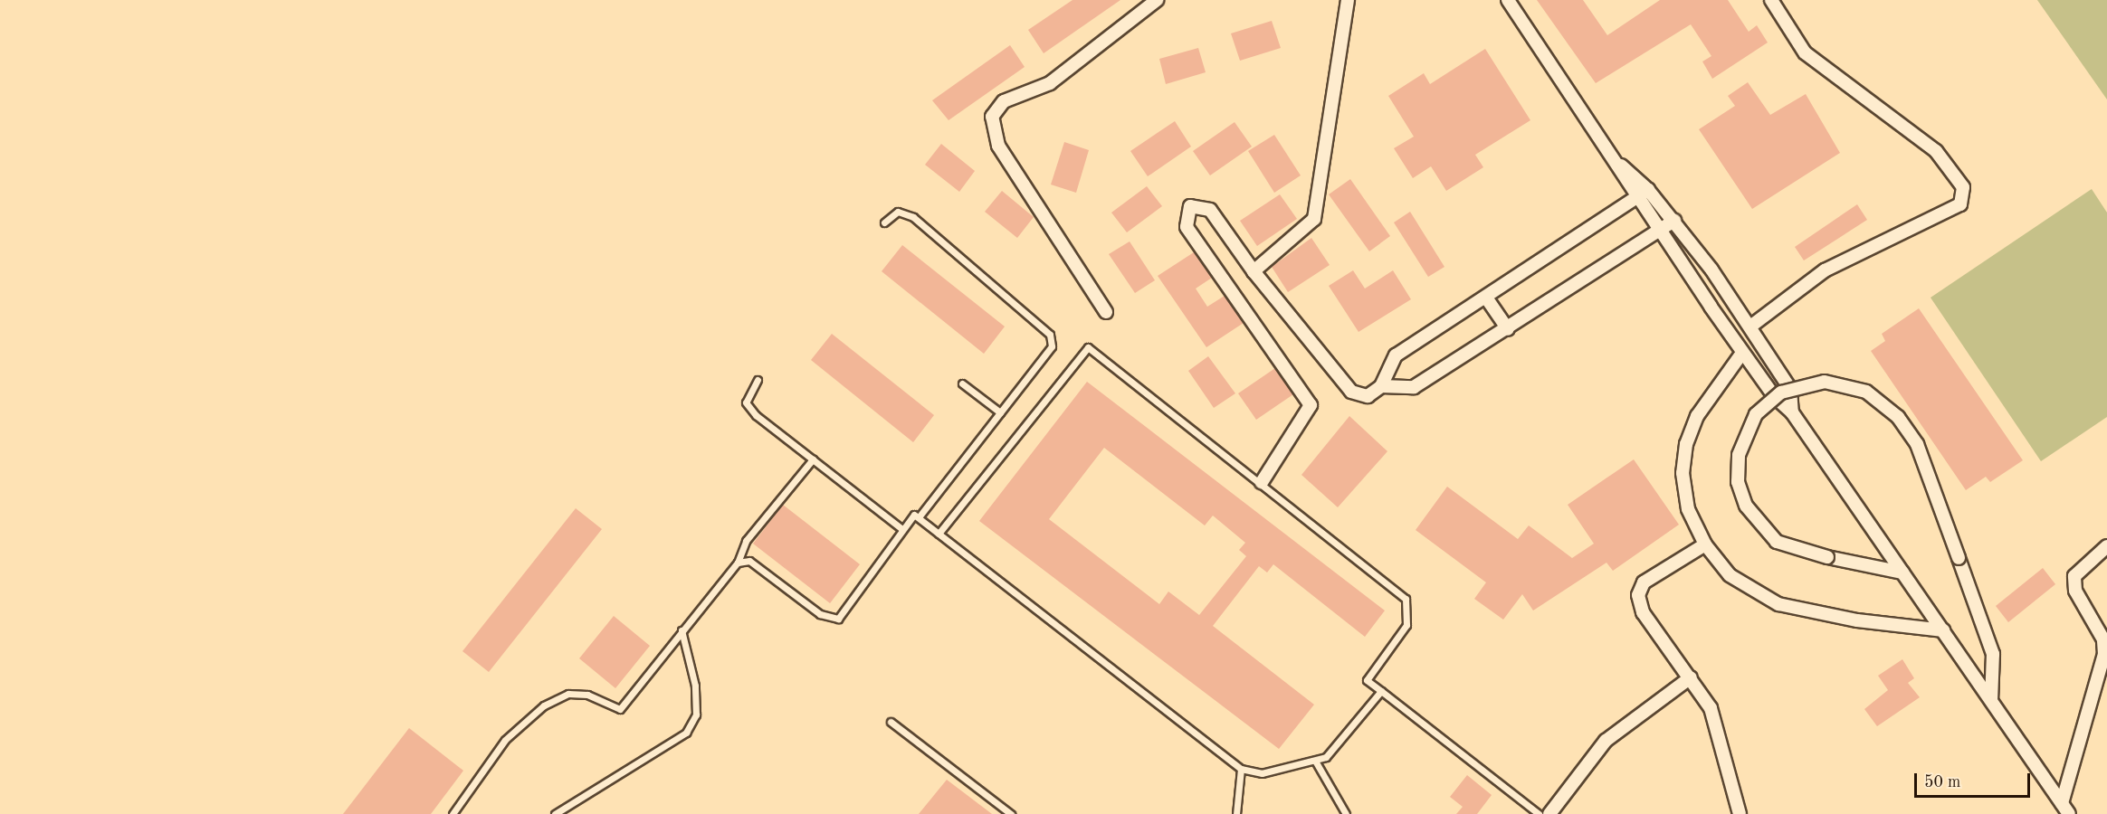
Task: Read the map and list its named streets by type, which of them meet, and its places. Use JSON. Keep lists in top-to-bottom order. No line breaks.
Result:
{"scale_bar":"50 m"}
